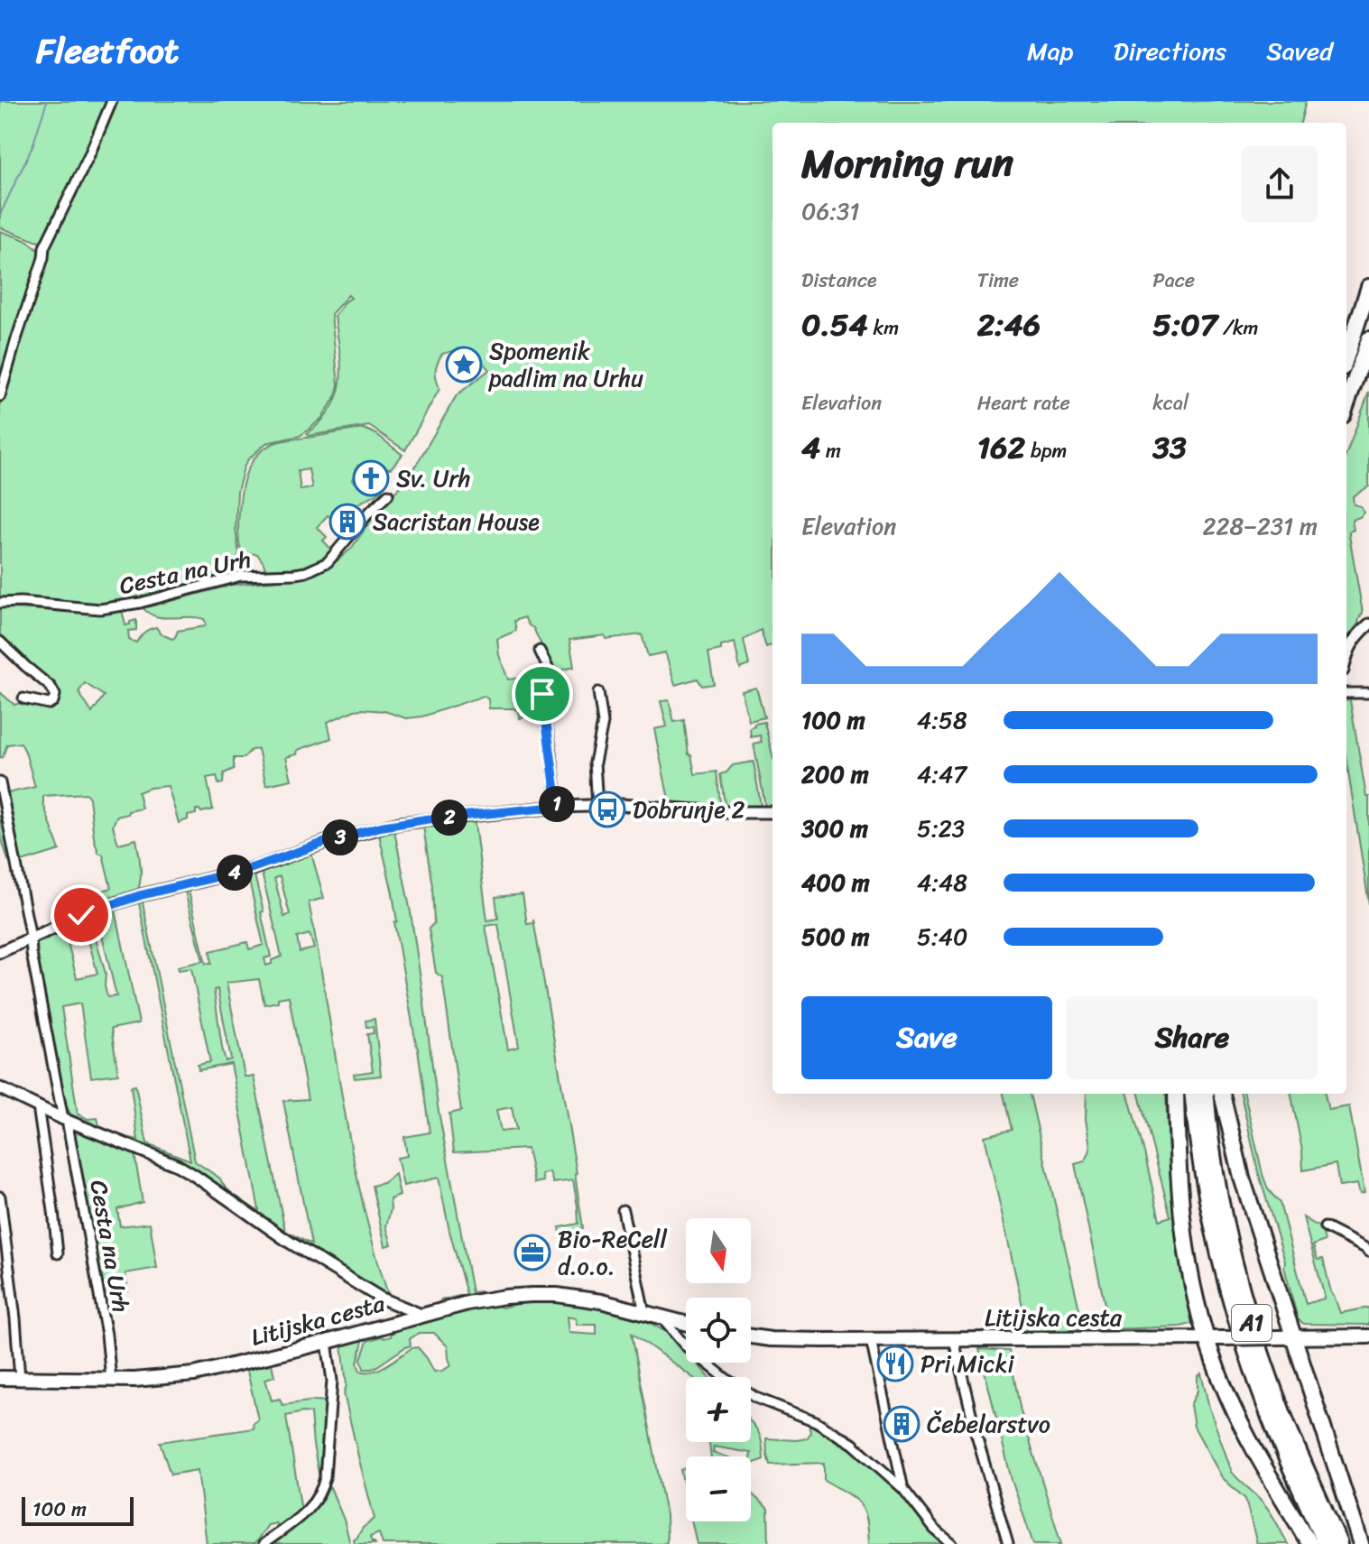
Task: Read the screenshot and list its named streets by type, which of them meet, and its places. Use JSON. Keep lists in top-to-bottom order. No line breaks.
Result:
{"streets":{"highway":["A1"],"main road":["Litijska cesta"],"street":["Cesta na Urh"]},"crossings":[["Cesta na Urh","Litijska cesta"]],"places":{"place":["Spomenik padlim na Urhu"],"church":["Sv. Urh"],"building":["Sacristan House","Čebelarstvo"],"bus stop":["Dobrunje 2"],"office":["Bio-ReCell d.o.o."],"restaurant":["Pri Micki"]},"scale_bar":"100 m","north":"bottom","page":{"header":"Fleetfoot","nav":["Map","Directions","Saved"],"heading":["Morning run","06:31"],"stats":[["Distance","0.54 km"],["Time","2:46"],["Pace","5:07 /km"],["Elevation","4 m"],["Heart rate","162 bpm"],["kcal","33"]],"chart":["Elevation","228–231 m"],"list":[{"name":"100 m","note":"4:58"},{"name":"200 m","note":"4:47"},{"name":"300 m","note":"5:23"},{"name":"400 m","note":"4:48"},{"name":"500 m","note":"5:40"}],"pins":["1","2","3","4"],"buttons":["Save","Share"],"map_buttons":["+","−"],"scale":"100 m"}}
